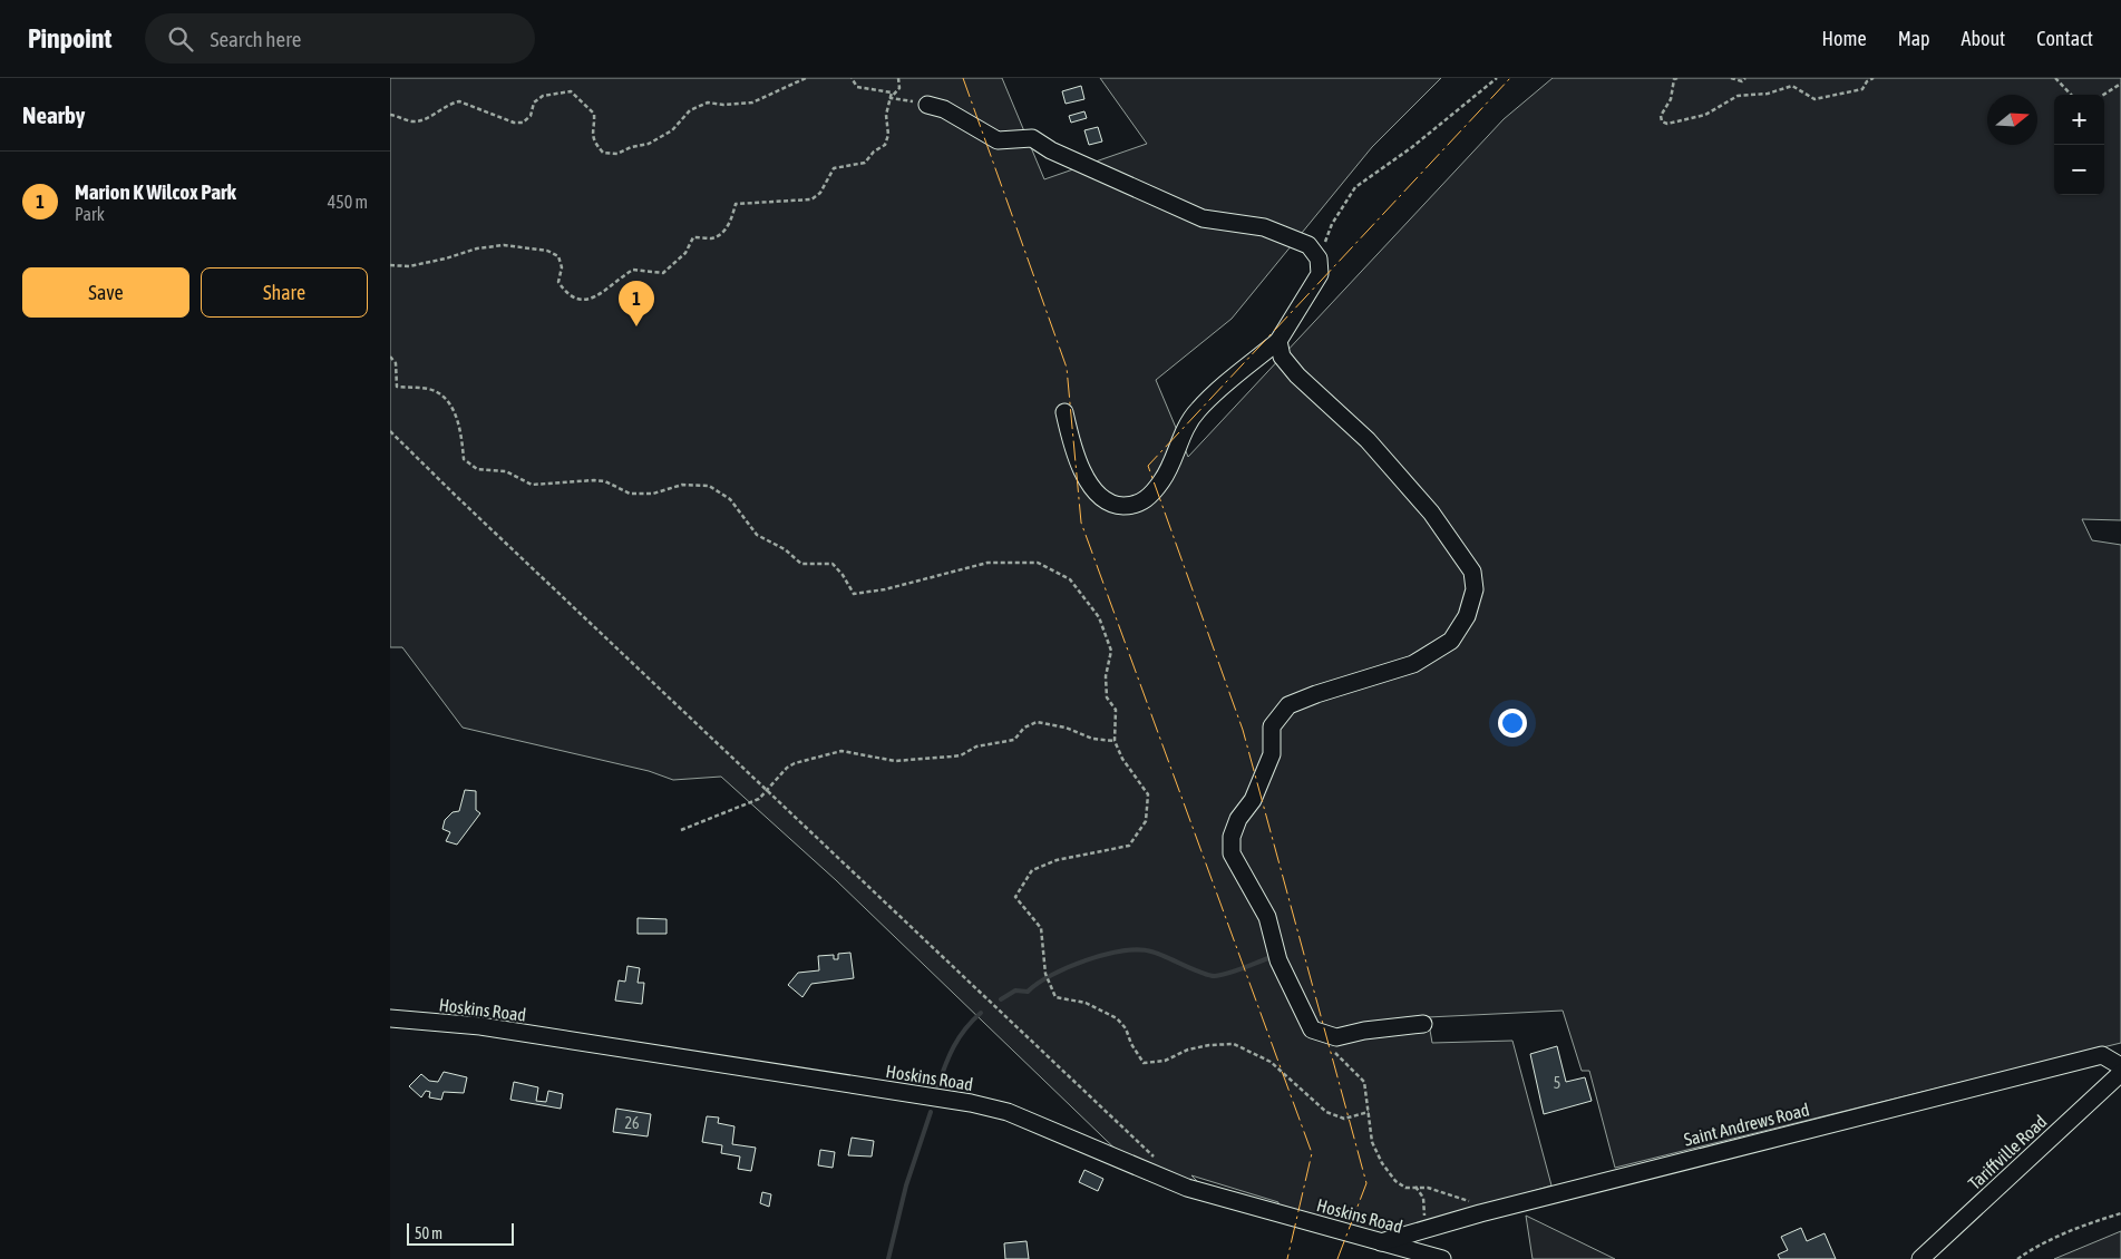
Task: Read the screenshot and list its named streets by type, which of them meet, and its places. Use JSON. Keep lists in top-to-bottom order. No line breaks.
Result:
{"streets":{"street":["Hoskins Road","Saint Andrews Road","Tariffville Road"]},"crossings":[["Hoskins Road","Saint Andrews Road"]],"house_numbers":["5","26"],"scale_bar":"50 m","north":"right","page":{"header":"Pinpoint","search":"Search here","nav":["Home","Map","About","Contact"],"heading":"Nearby","map_buttons":["+","−"],"list":[{"mark":"1","name":"Marion K Wilcox Park","note":"Park","value":"450 m"}],"buttons":["Save","Share"],"pins":"1","scale":"50 m"}}
